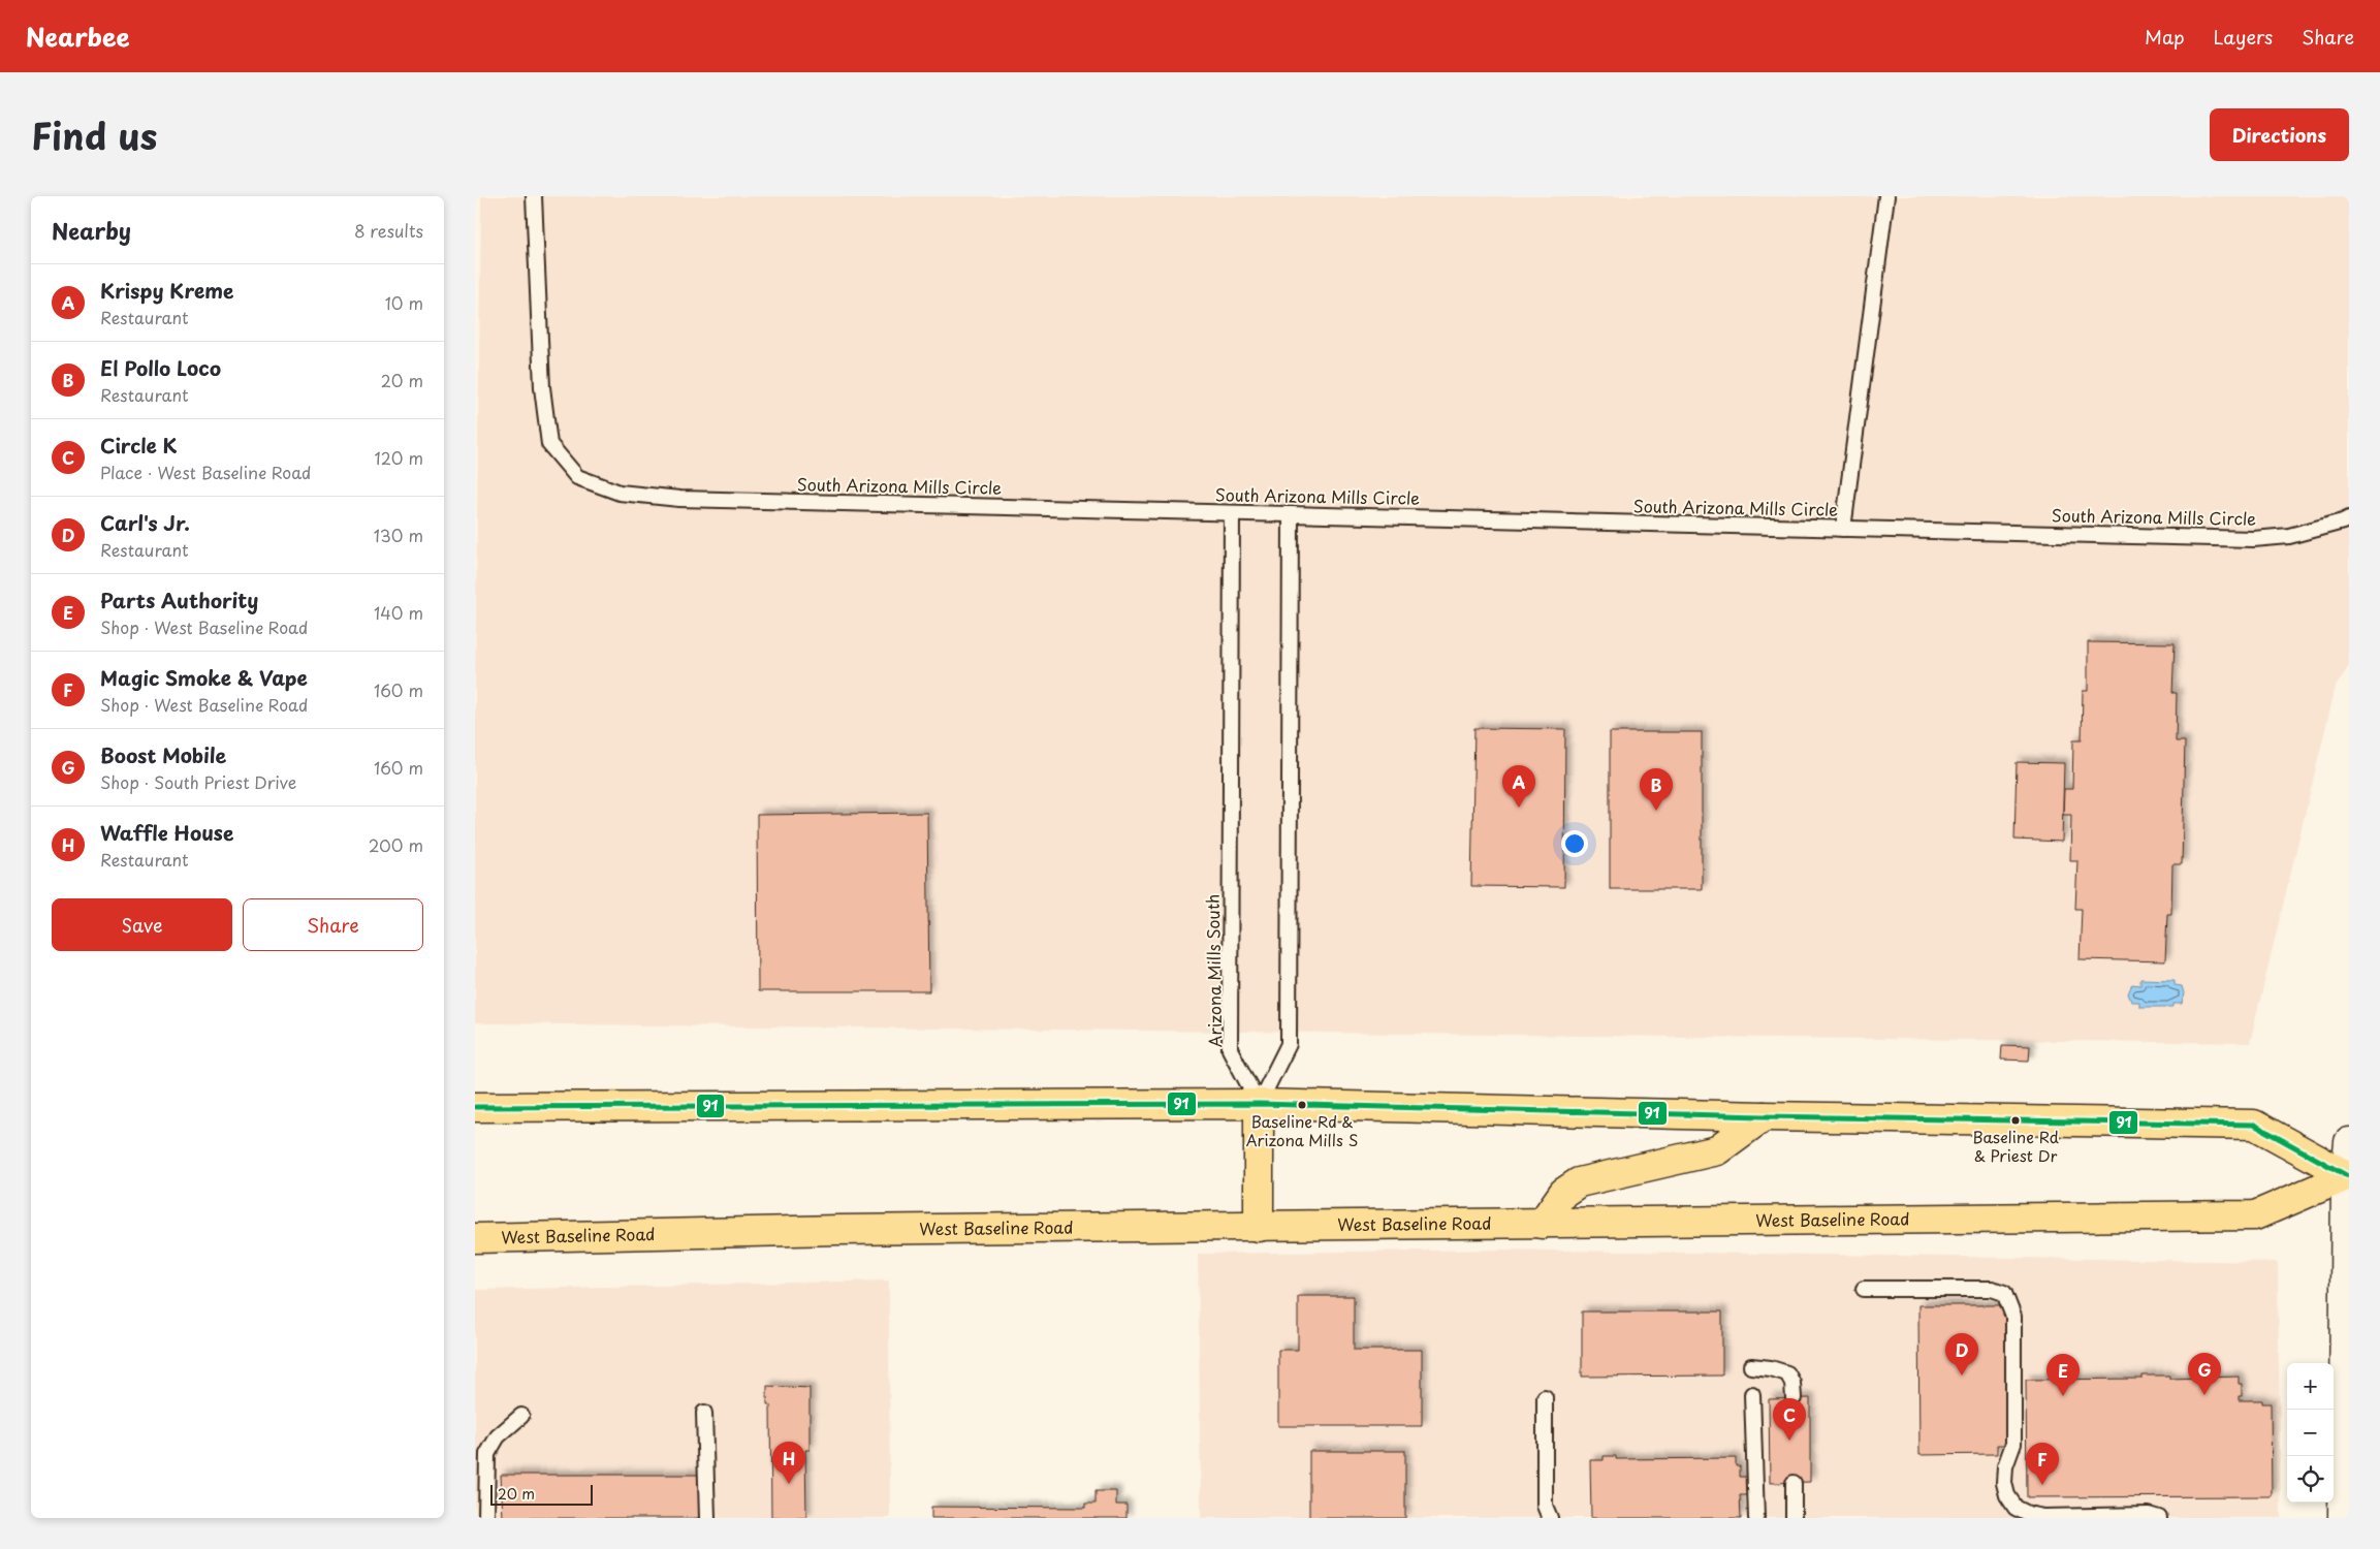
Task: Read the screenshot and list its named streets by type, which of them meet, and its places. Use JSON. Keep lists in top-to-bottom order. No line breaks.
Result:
{"streets":{"main road":["West Baseline Road"],"lane":["South Arizona Mills Circle","Arizona Mills South"]},"crossings":[["South Arizona Mills Circle","Arizona Mills South"]],"places":["Baseline Rd & Arizona Mills S","Baseline Rd & Priest Dr"],"lines":["transit line 91"],"scale_bar":"20 m","page":{"header":"Nearbee","nav":["Map","Layers","Share"],"title":"Find us","buttons":["Directions",["Save","Share"]],"heading":["Nearby","8 results"],"list":[{"mark":"A","name":"Krispy Kreme","note":"Restaurant","value":"10 m"},{"mark":"B","name":"El Pollo Loco","note":"Restaurant","value":"20 m"},{"mark":"C","name":"Circle K","note":"Place · West Baseline Road","value":"120 m"},{"mark":"D","name":"Carl's Jr.","note":"Restaurant","value":"130 m"},{"mark":"E","name":"Parts Authority","note":"Shop · West Baseline Road","value":"140 m"},{"mark":"F","name":"Magic Smoke & Vape","note":"Shop · West Baseline Road","value":"160 m"},{"mark":"G","name":"Boost Mobile","note":"Shop · South Priest Drive","value":"160 m"},{"mark":"H","name":"Waffle House","note":"Restaurant","value":"200 m"}],"pins":["A","B","D","G","E","C","H","F"],"map_buttons":["+","−"],"scale":"20 m"}}
